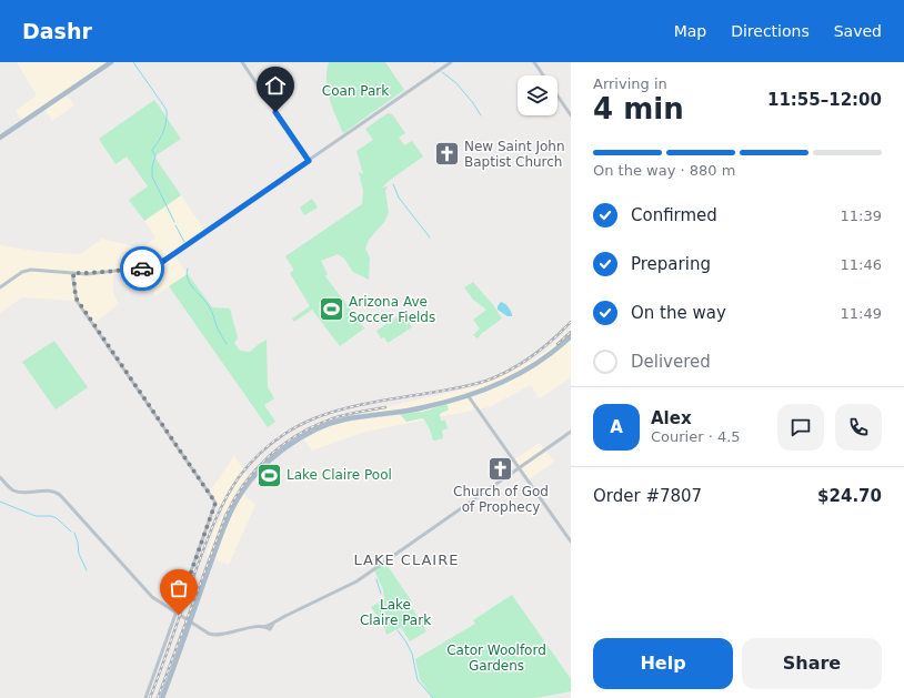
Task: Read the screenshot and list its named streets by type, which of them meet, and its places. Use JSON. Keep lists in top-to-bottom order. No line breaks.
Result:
{"districts":["LAKE CLAIRE"],"parks":["Coan Park","Lake Claire Park","Cator Woolford Gardens"],"places":{"church":["New Saint John Baptist Church","Church of God of Prophecy"],"sports":["Arizona Ave Soccer Fields","Lake Claire Pool"]},"page":{"header":"Dashr","nav":["Map","Directions","Saved"],"heading":["4 min","Arriving in","11:55–12:00"],"panel":["Alex","Courier · 4.5","Order #7807","$24.70"],"bar":"On the way · 880 m","list":[["Confirmed","11:39"],["Preparing","11:46"],["On the way","11:49"],"Delivered"],"round":"A","buttons":["Help","Share"]}}
